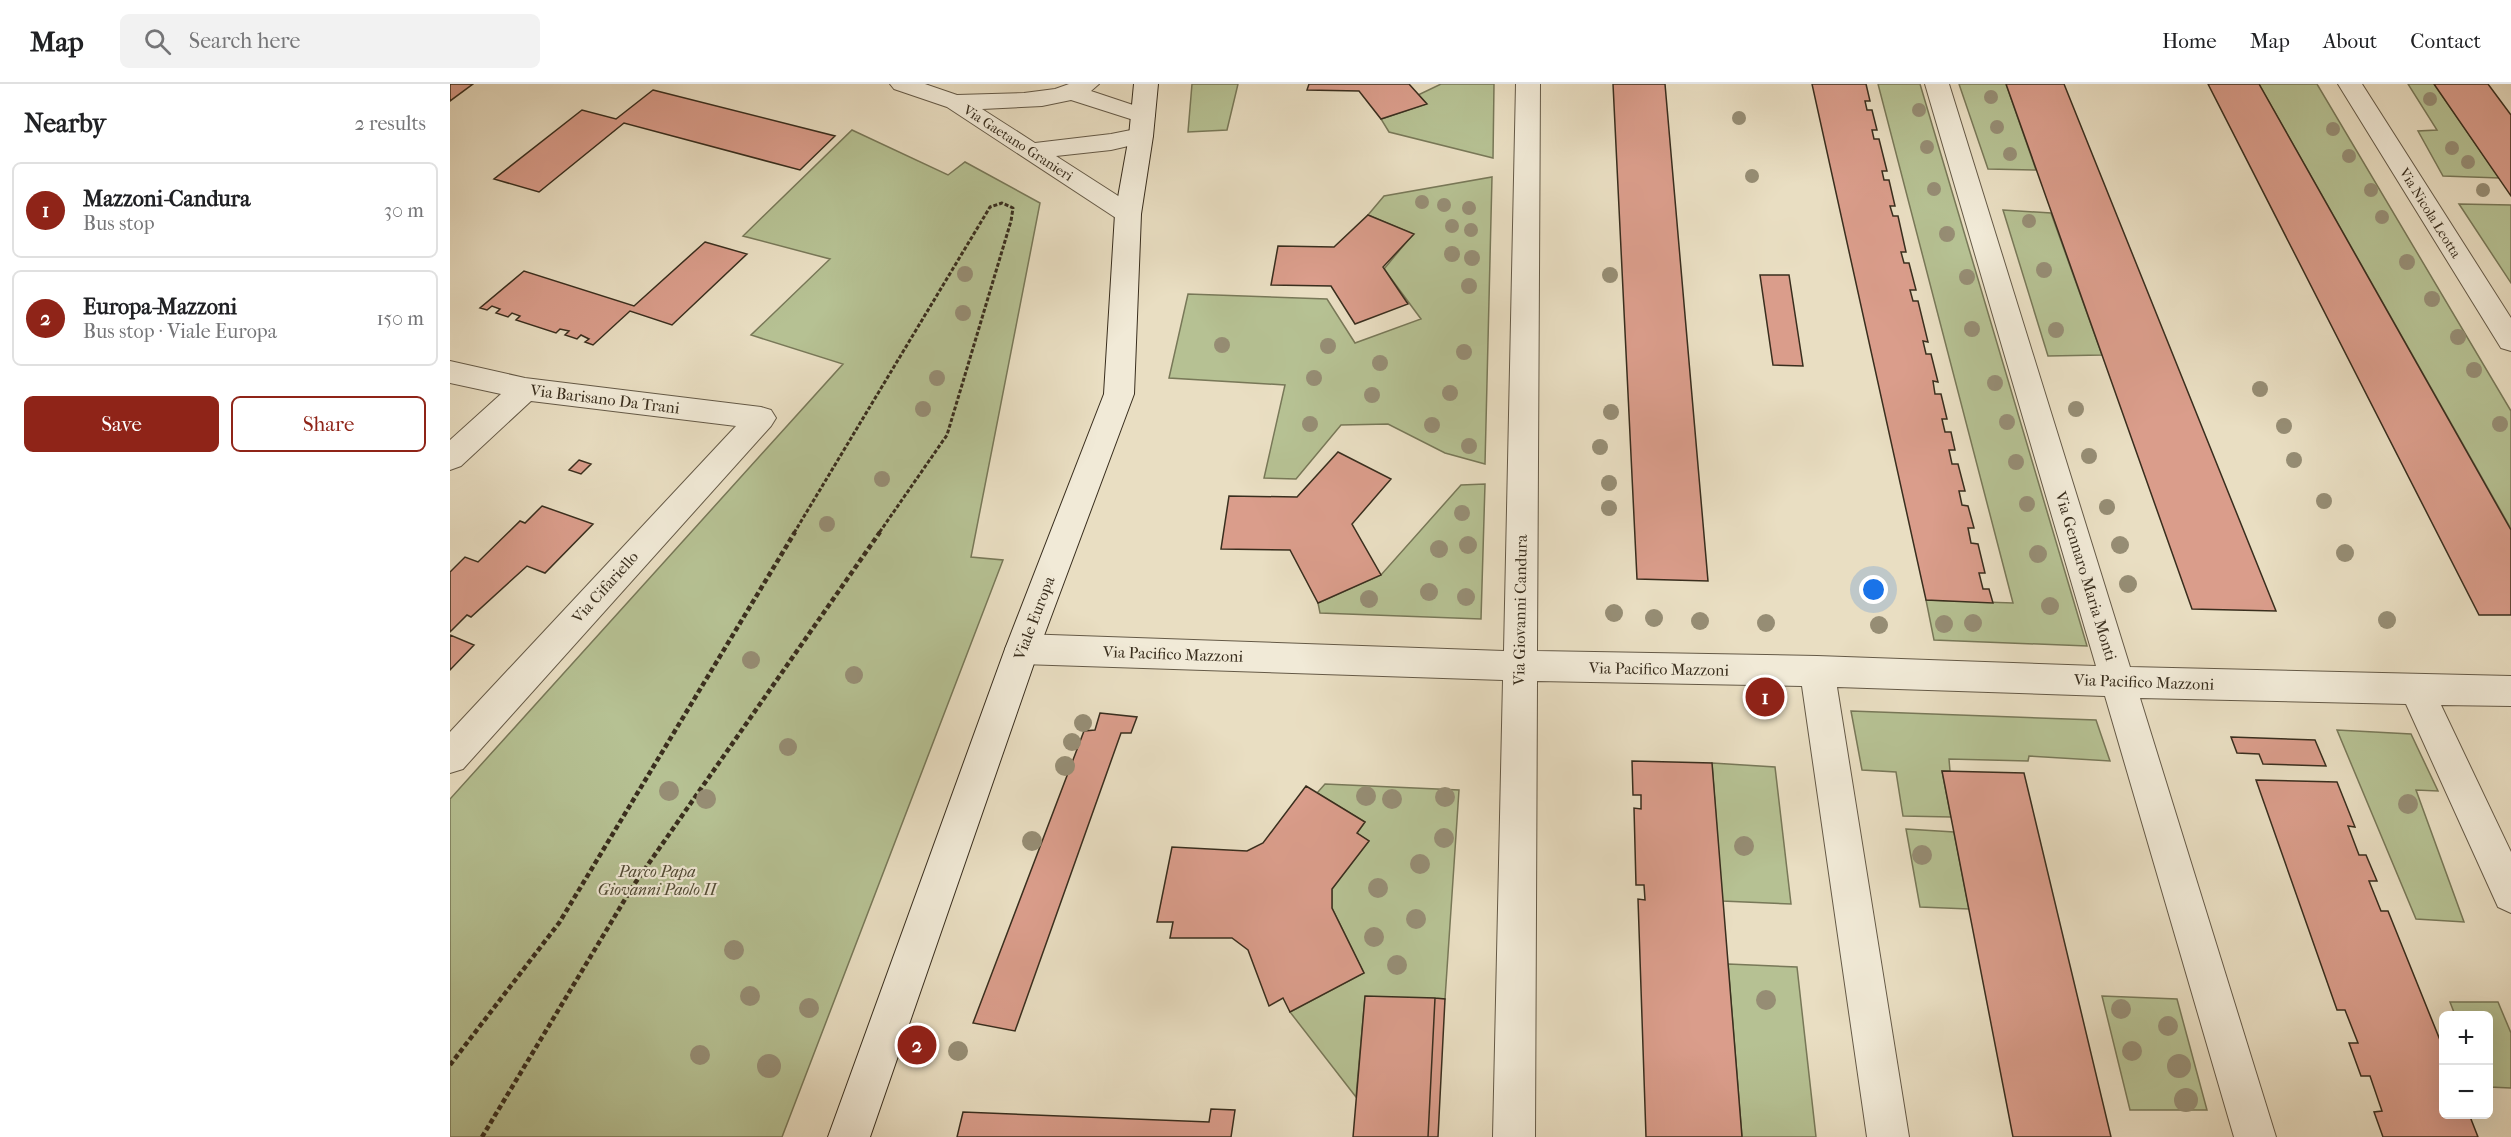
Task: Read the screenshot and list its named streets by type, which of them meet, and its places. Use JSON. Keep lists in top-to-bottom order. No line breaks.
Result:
{"streets":{"street":["Via Gaetano Granieri","Via Nicola Leotta","Via Barisano Da Trani","Via Gennaro Maria Monti","Via Cifariello","Via Giovanni Candura","Viale Europa","Via Pacifico Mazzoni"]},"crossings":[["Via Gaetano Granieri","Viale Europa"],["Via Barisano Da Trani","Via Cifariello"],["Via Gennaro Maria Monti","Via Pacifico Mazzoni"],["Via Giovanni Candura","Via Pacifico Mazzoni"],["Viale Europa","Via Pacifico Mazzoni"]],"parks":["Parco Papa Giovanni Paolo II"],"page":{"header":"Map","search":"Search here","nav":["Home","Map","About","Contact"],"heading":["Nearby","2 results"],"list":[{"mark":"1","name":"Mazzoni-Candura","note":"Bus stop","value":"30 m"},{"mark":"2","name":"Europa-Mazzoni","note":"Bus stop · Viale Europa","value":"150 m"}],"buttons":["Save","Share"],"pins":["1","2"],"map_buttons":["+","−"]}}
